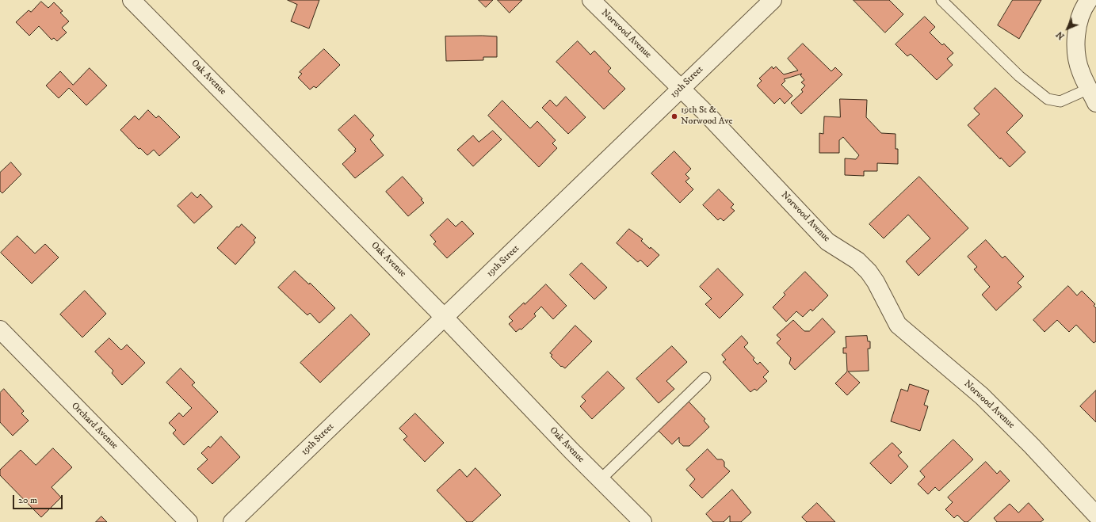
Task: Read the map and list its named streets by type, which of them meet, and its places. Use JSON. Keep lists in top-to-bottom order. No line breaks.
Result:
{"streets":{"street":["Norwood Avenue","Oak Avenue","19th Street","Orchard Avenue"]},"crossings":[["Norwood Avenue","19th Street"],["Oak Avenue","19th Street"]],"places":["19th St & Norwood Ave"],"scale_bar":"20 m","north":"bottom left"}
